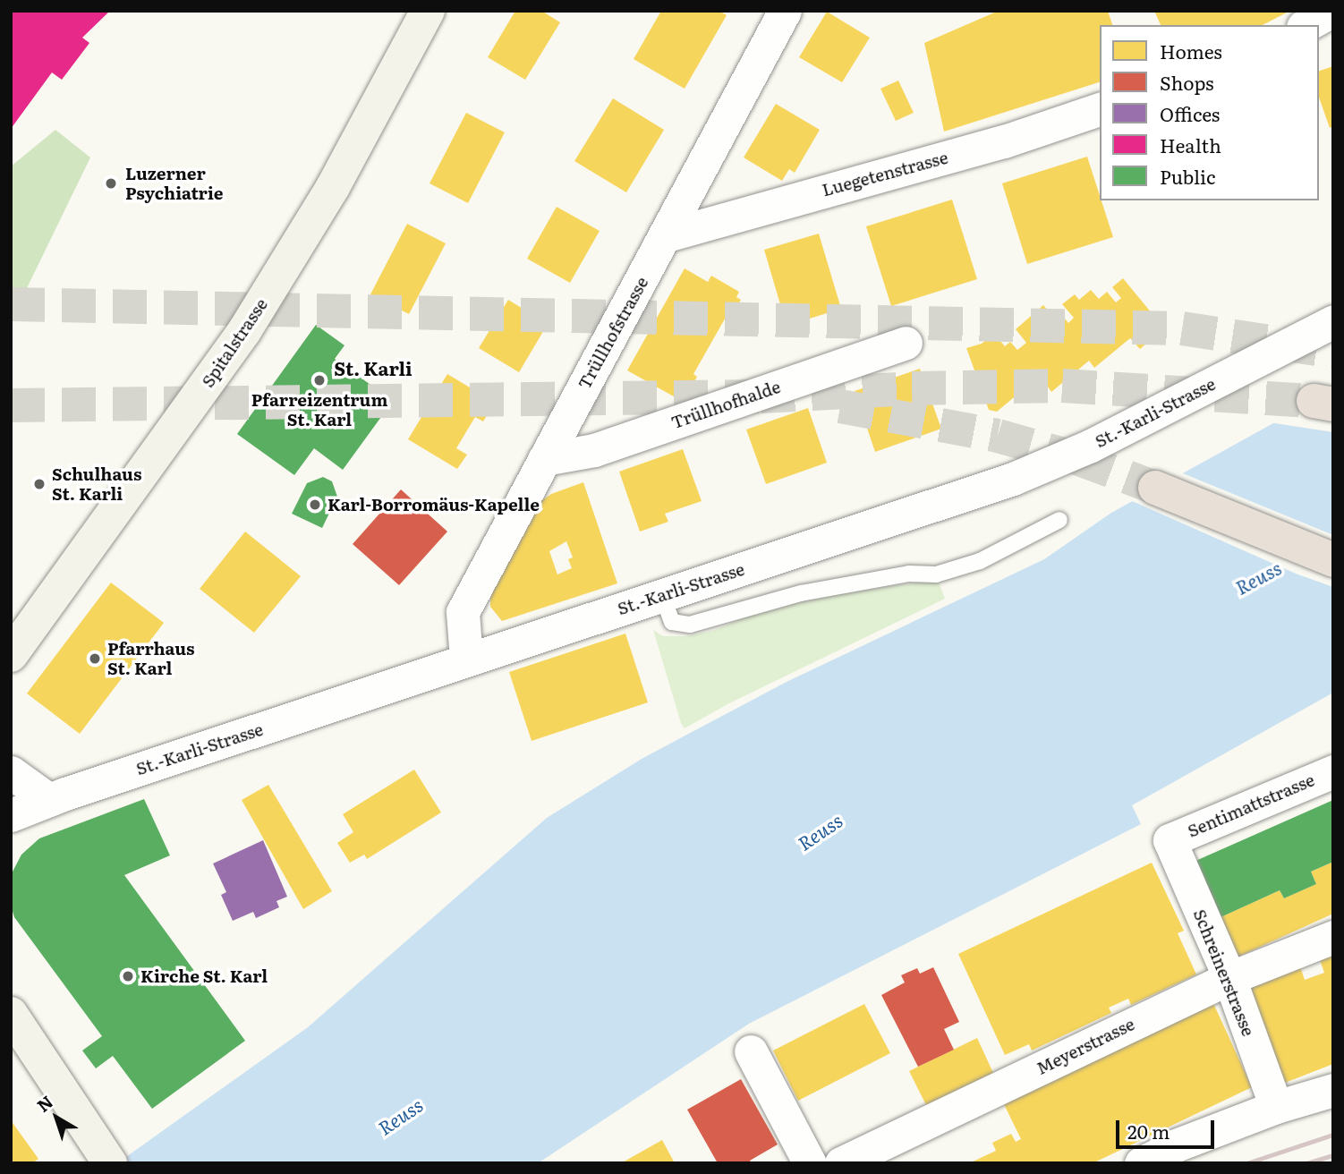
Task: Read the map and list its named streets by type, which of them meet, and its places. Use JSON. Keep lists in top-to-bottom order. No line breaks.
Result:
{"streets":{"main road":["Spitalstrasse"],"street":["Luegetenstrasse","Trüllhofstrasse","Trüllhofhalde","St.-Karli-Strasse","Sentimattstrasse","Schreinerstrasse","Meyerstrasse"]},"crossings":[["Luegetenstrasse","Trüllhofstrasse"],["Trüllhofstrasse","Trüllhofhalde"],["Trüllhofstrasse","St.-Karli-Strasse"],["Sentimattstrasse","Schreinerstrasse"],["Schreinerstrasse","Meyerstrasse"]],"districts":["St. Karli"],"water":["Reuss"],"places":["Luzerner Psychiatrie","Pfarreizentrum St. Karl","Schulhaus St. Karli","Karl-Borromäus-Kapelle","Pfarrhaus St. Karl","Kirche St. Karl"],"legend":["Homes","Shops","Offices","Health","Public"],"scale_bar":"20 m","north":"top left"}
